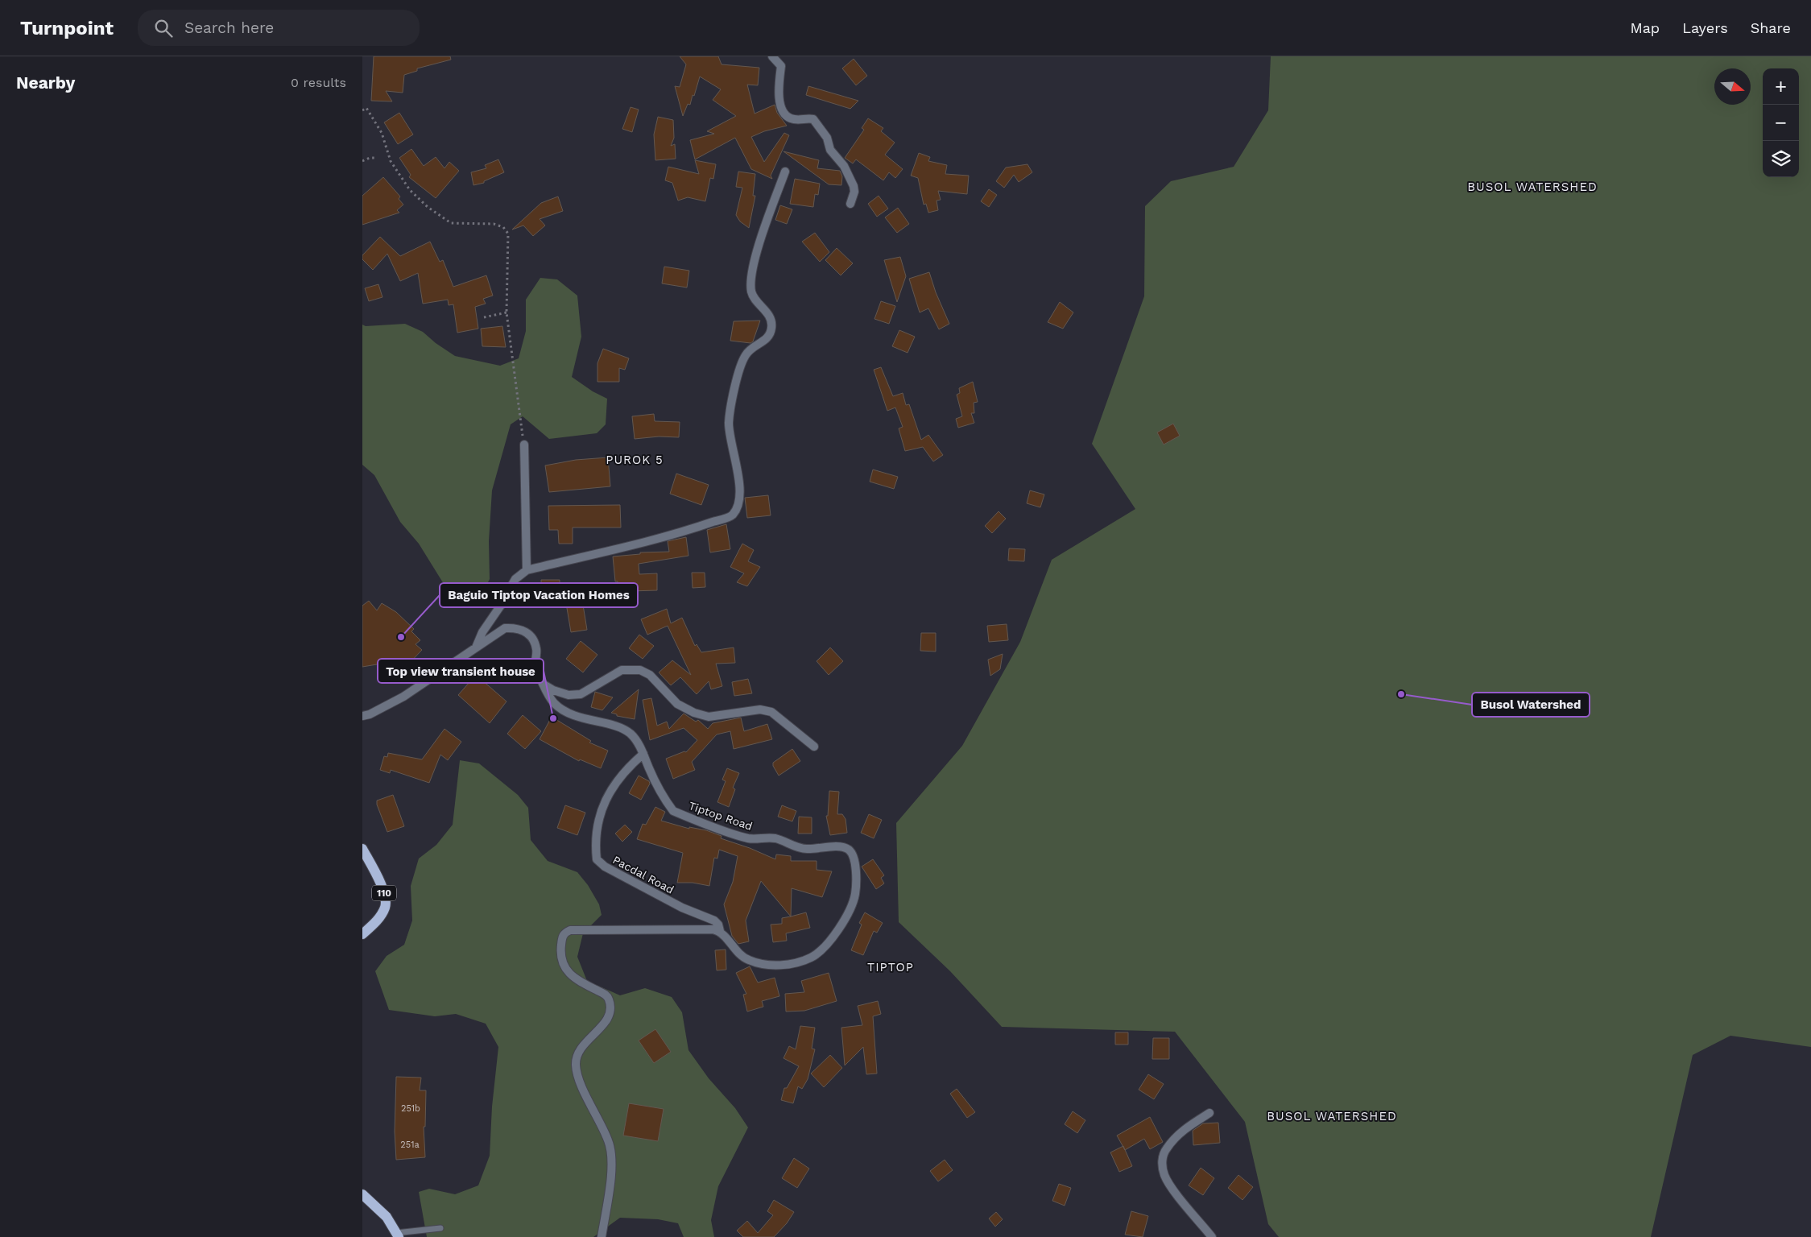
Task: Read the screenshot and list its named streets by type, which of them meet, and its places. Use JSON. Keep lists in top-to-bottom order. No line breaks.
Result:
{"streets":{"main road":["110"],"street":["Tiptop Road","Pacdal Road"]},"crossings":[["Tiptop Road","Pacdal Road"]],"districts":["BUSOL WATERSHED","PUROK 5","TIPTOP","BUSOL WATERSHED"],"places":["Baguio Tiptop Vacation Homes","Busol Watershed","Top view transient house"],"house_numbers":["251b","251a"],"north":"right","page":{"header":"Turnpoint","search":"Search here","nav":["Map","Layers","Share"],"heading":["Nearby","0 results"],"map_buttons":["+","−"]}}
